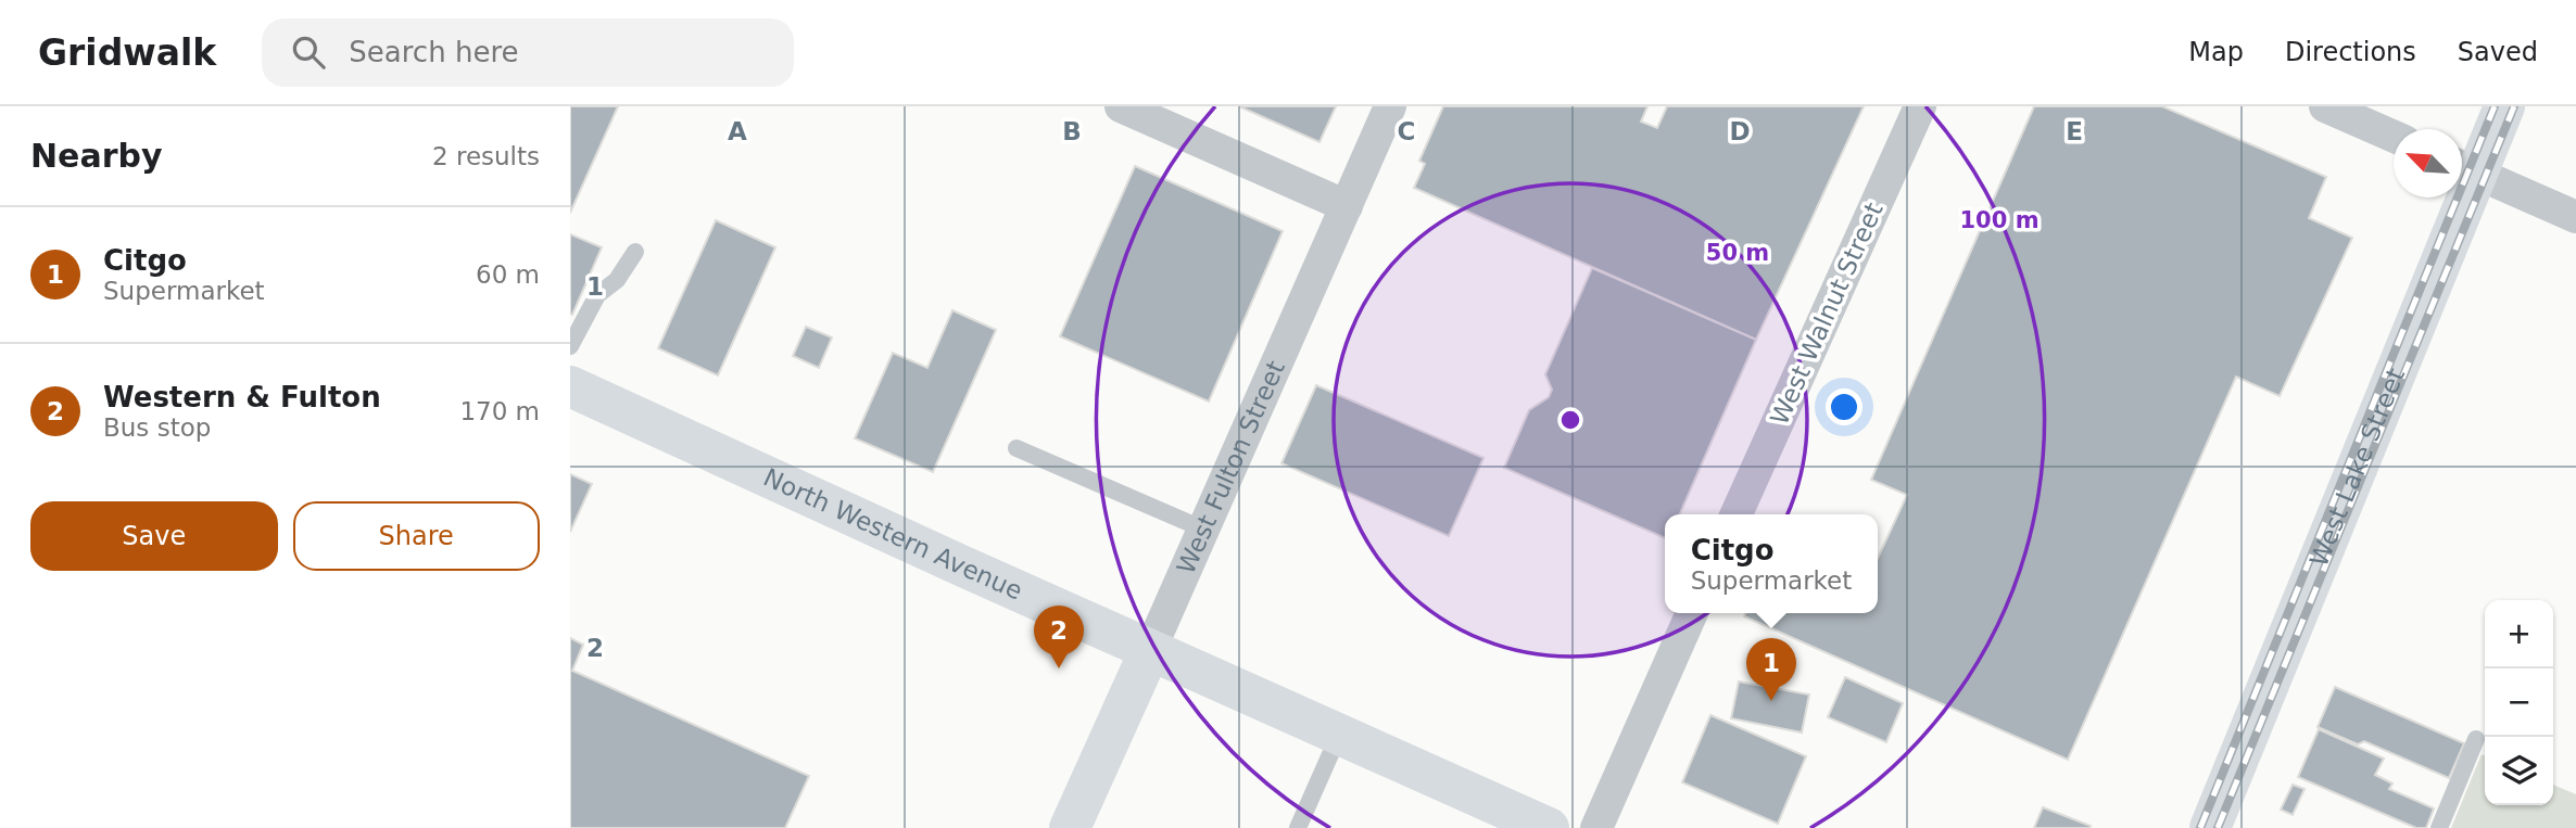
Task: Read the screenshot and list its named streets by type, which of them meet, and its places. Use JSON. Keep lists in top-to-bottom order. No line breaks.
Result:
{"streets":{"main road":["West Fulton Street","West Lake Street","North Western Avenue"],"street":["West Walnut Street"]},"crossings":[["West Fulton Street","North Western Avenue"]],"north":"top left","page":{"header":"Gridwalk","search":"Search here","nav":["Map","Directions","Saved"],"heading":["Nearby","2 results"],"list":[{"mark":"1","name":"Citgo","note":"Supermarket","value":"60 m"},{"mark":"2","name":"Western & Fulton","note":"Bus stop","value":"170 m"}],"buttons":["Save","Share"],"popup":["Citgo","Supermarket"],"map_buttons":["+","−"],"pins":["2","1"]},"grid":{"columns":["A","B","C","D","E"],"rows":["1","2"]},"rings":["100 m","50 m"]}
